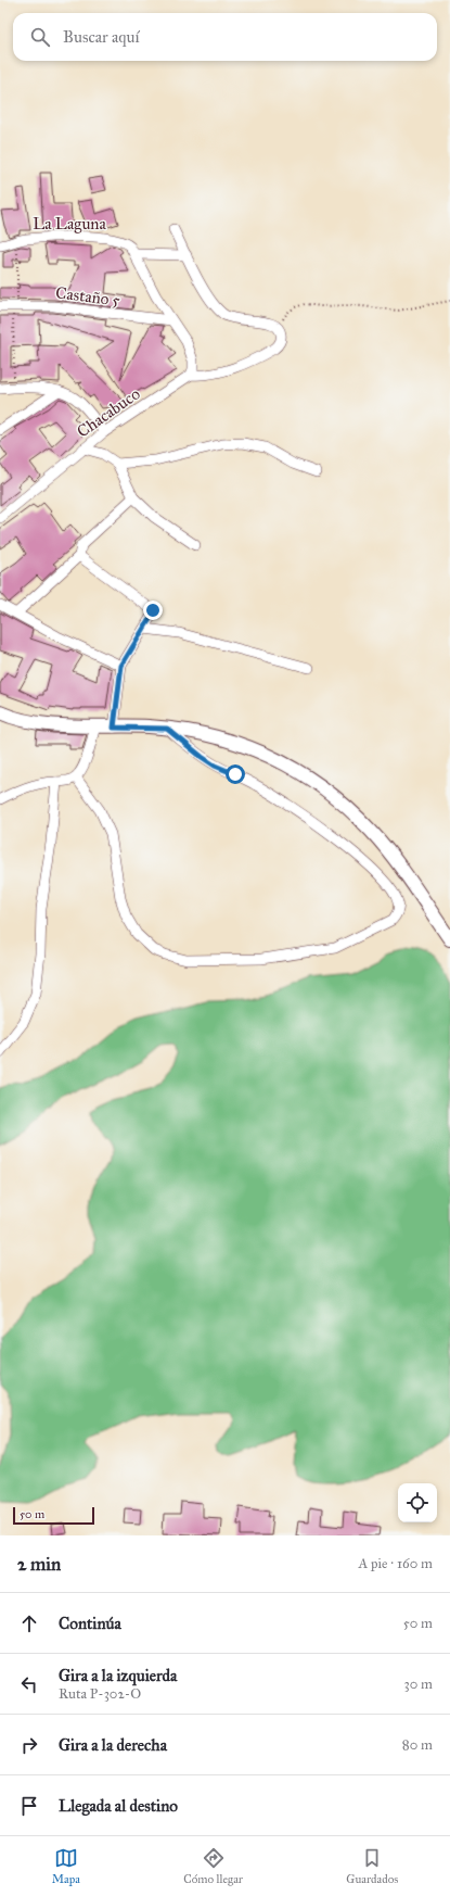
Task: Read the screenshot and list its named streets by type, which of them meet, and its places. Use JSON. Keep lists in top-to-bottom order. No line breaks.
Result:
{"streets":{"street":["La Laguna","Castaño 5","Chacabuco"]},"crossings":[["La Laguna","Castaño 5"]],"scale_bar":"50 m","page":{"search":"Buscar aquí","scale":"50 m","heading":["2 min","A pie · 160 m"],"list":[["Continúa","50 m"],["Gira a la izquierda","Ruta P-302-O","30 m"],["Gira a la derecha","80 m"],"Llegada al destino"],"nav":["Mapa","Cómo llegar","Guardados"]}}
